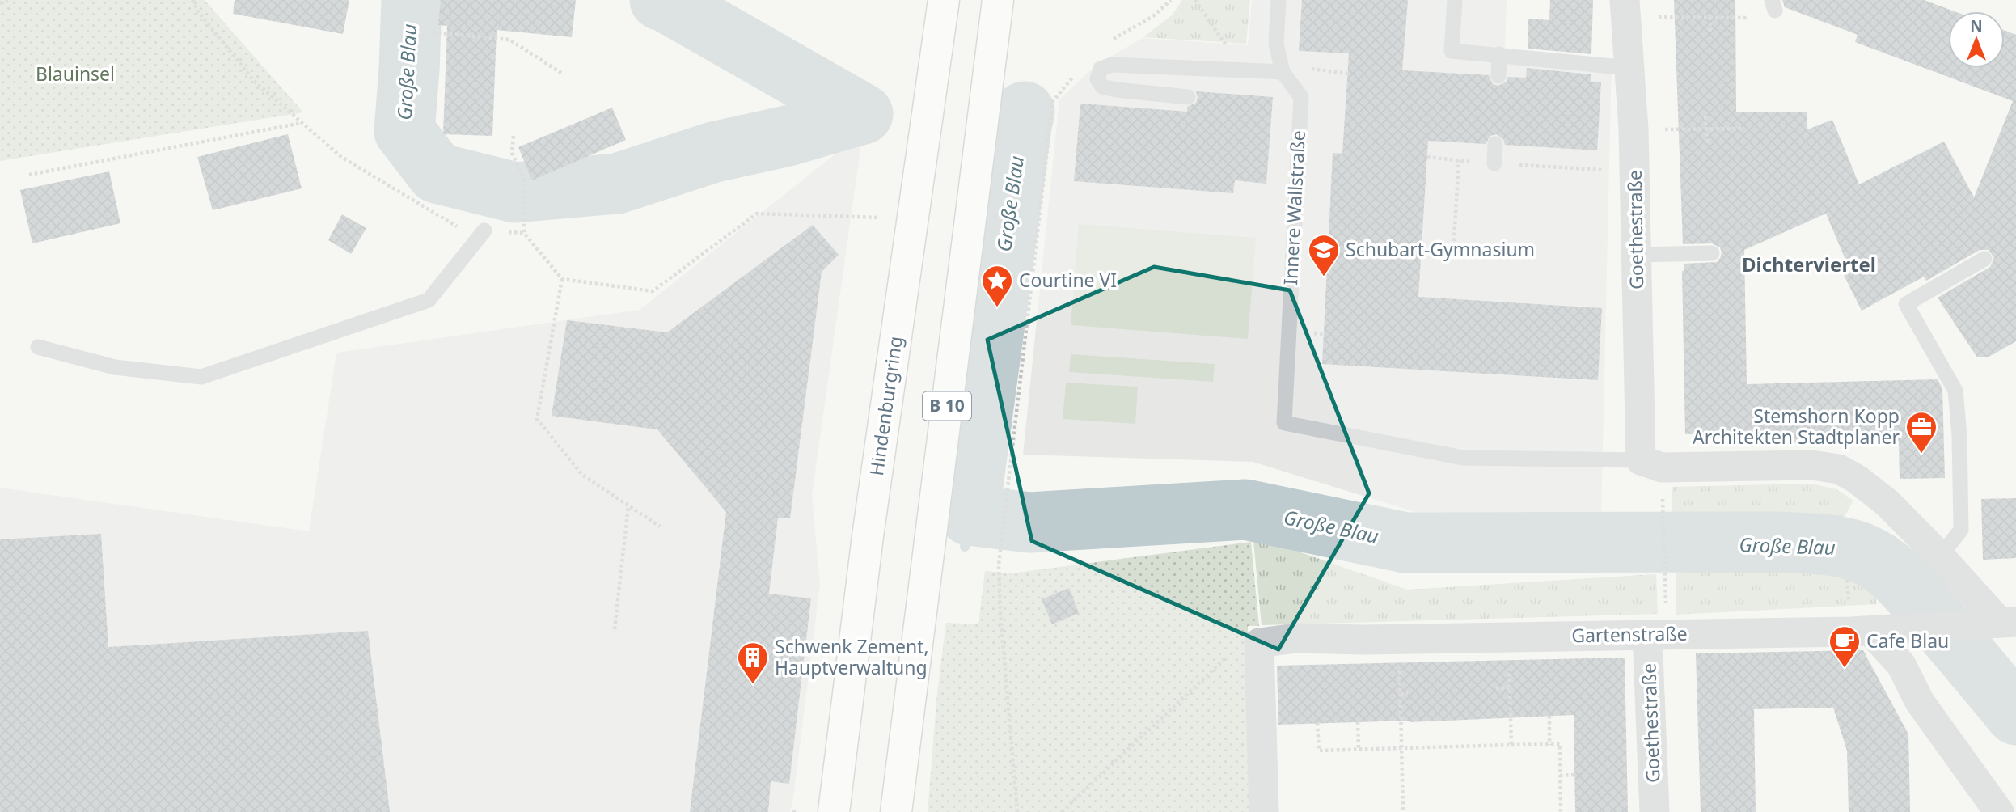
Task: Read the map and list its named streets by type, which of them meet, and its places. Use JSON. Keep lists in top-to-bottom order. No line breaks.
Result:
{"streets":{"highway":["Hindenburgring","B 10"],"street":["Goethestraße","Gartenstraße"],"lane":["Innere Wallstraße"]},"crossings":[["Innere Wallstraße","Goethestraße"],["Innere Wallstraße","Gartenstraße"],["Goethestraße","Gartenstraße"]],"districts":["Dichterviertel"],"water":["Große Blau"],"parks":["Blauinsel"],"places":{"school or university":["Schubart-Gymnasium"],"place":["Courtine VI"],"office":["Stemshorn Kopp Architekten Stadtplaner"],"cafe":["Cafe Blau"],"building":["Schwenk Zement, Hauptverwaltung"]},"north":"top"}
